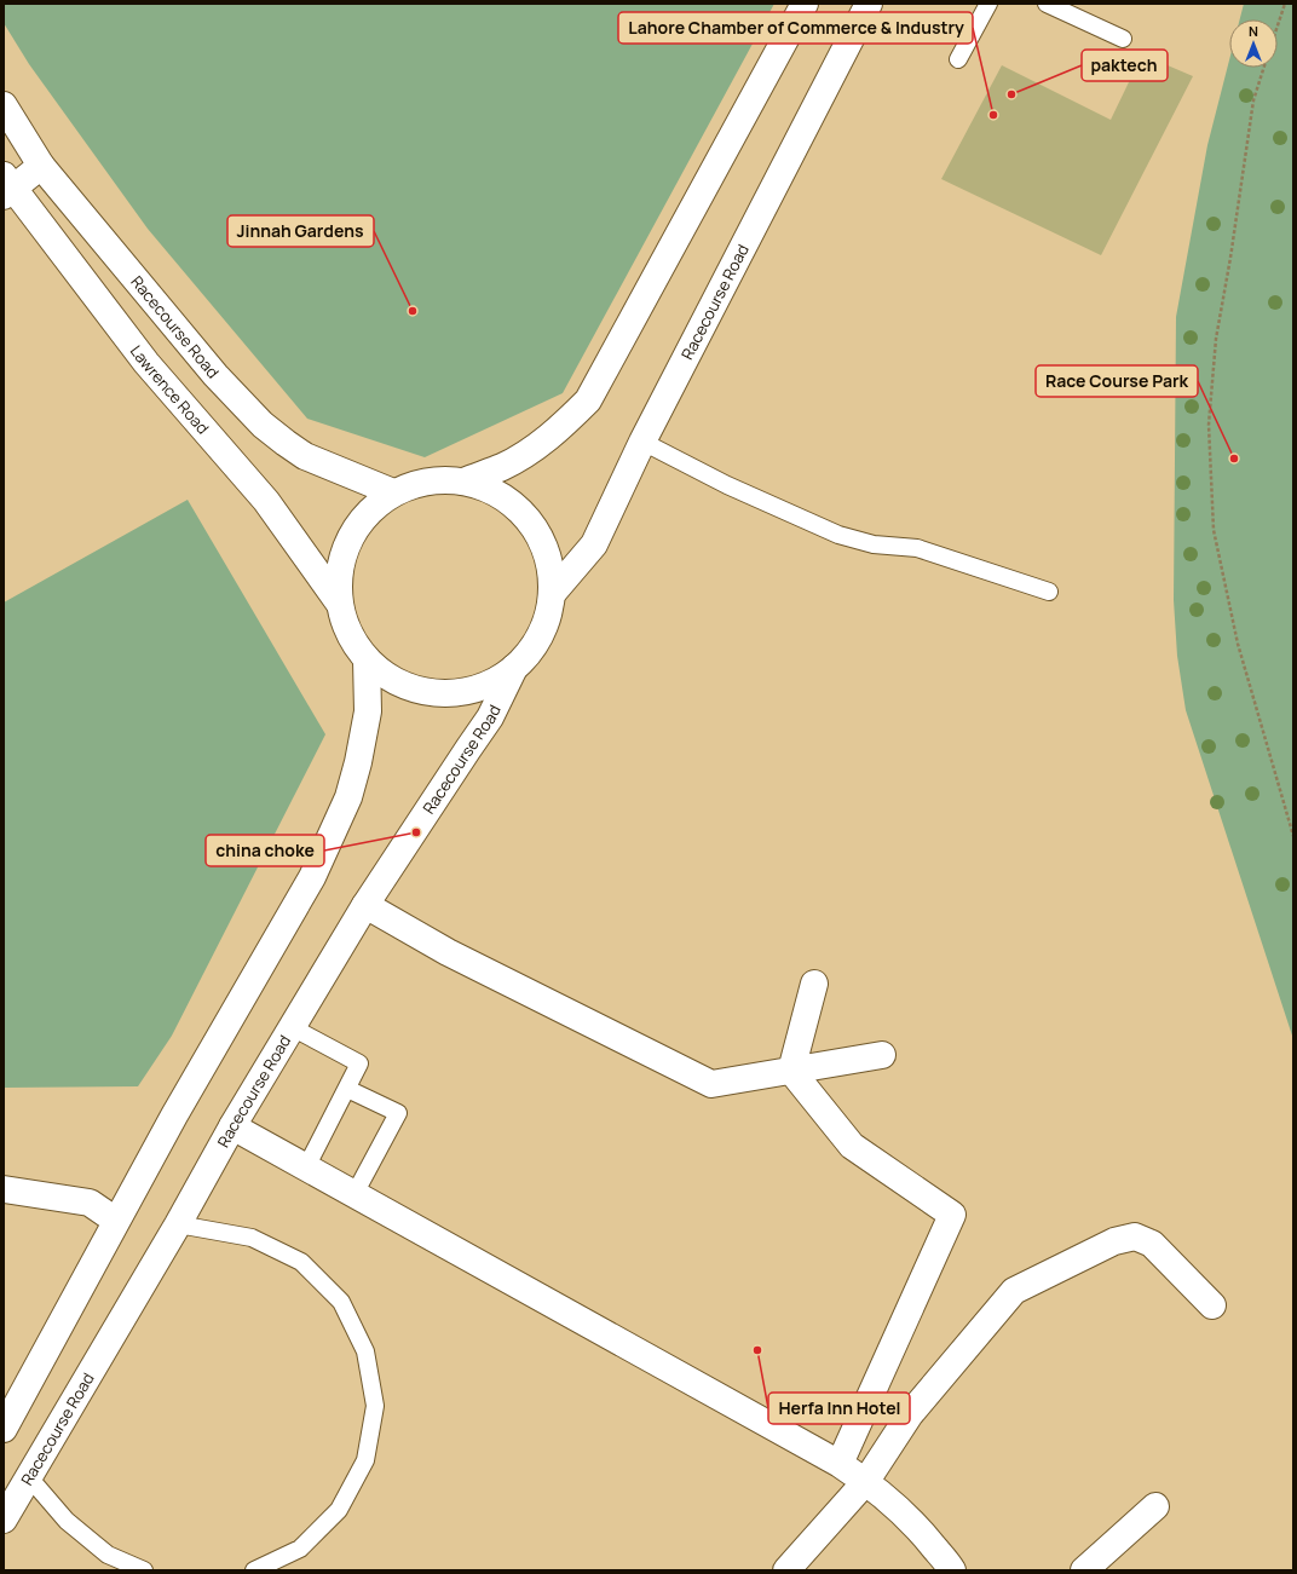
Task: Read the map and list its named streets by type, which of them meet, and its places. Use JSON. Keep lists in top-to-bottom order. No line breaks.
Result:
{"streets":{"main road":["Racecourse Road","Lawrence Road"]},"places":["paktech","Lahore Chamber of Commerce & Industry","Jinnah Gardens","Race Course Park","china choke","Herfa Inn Hotel"],"north":"top"}
